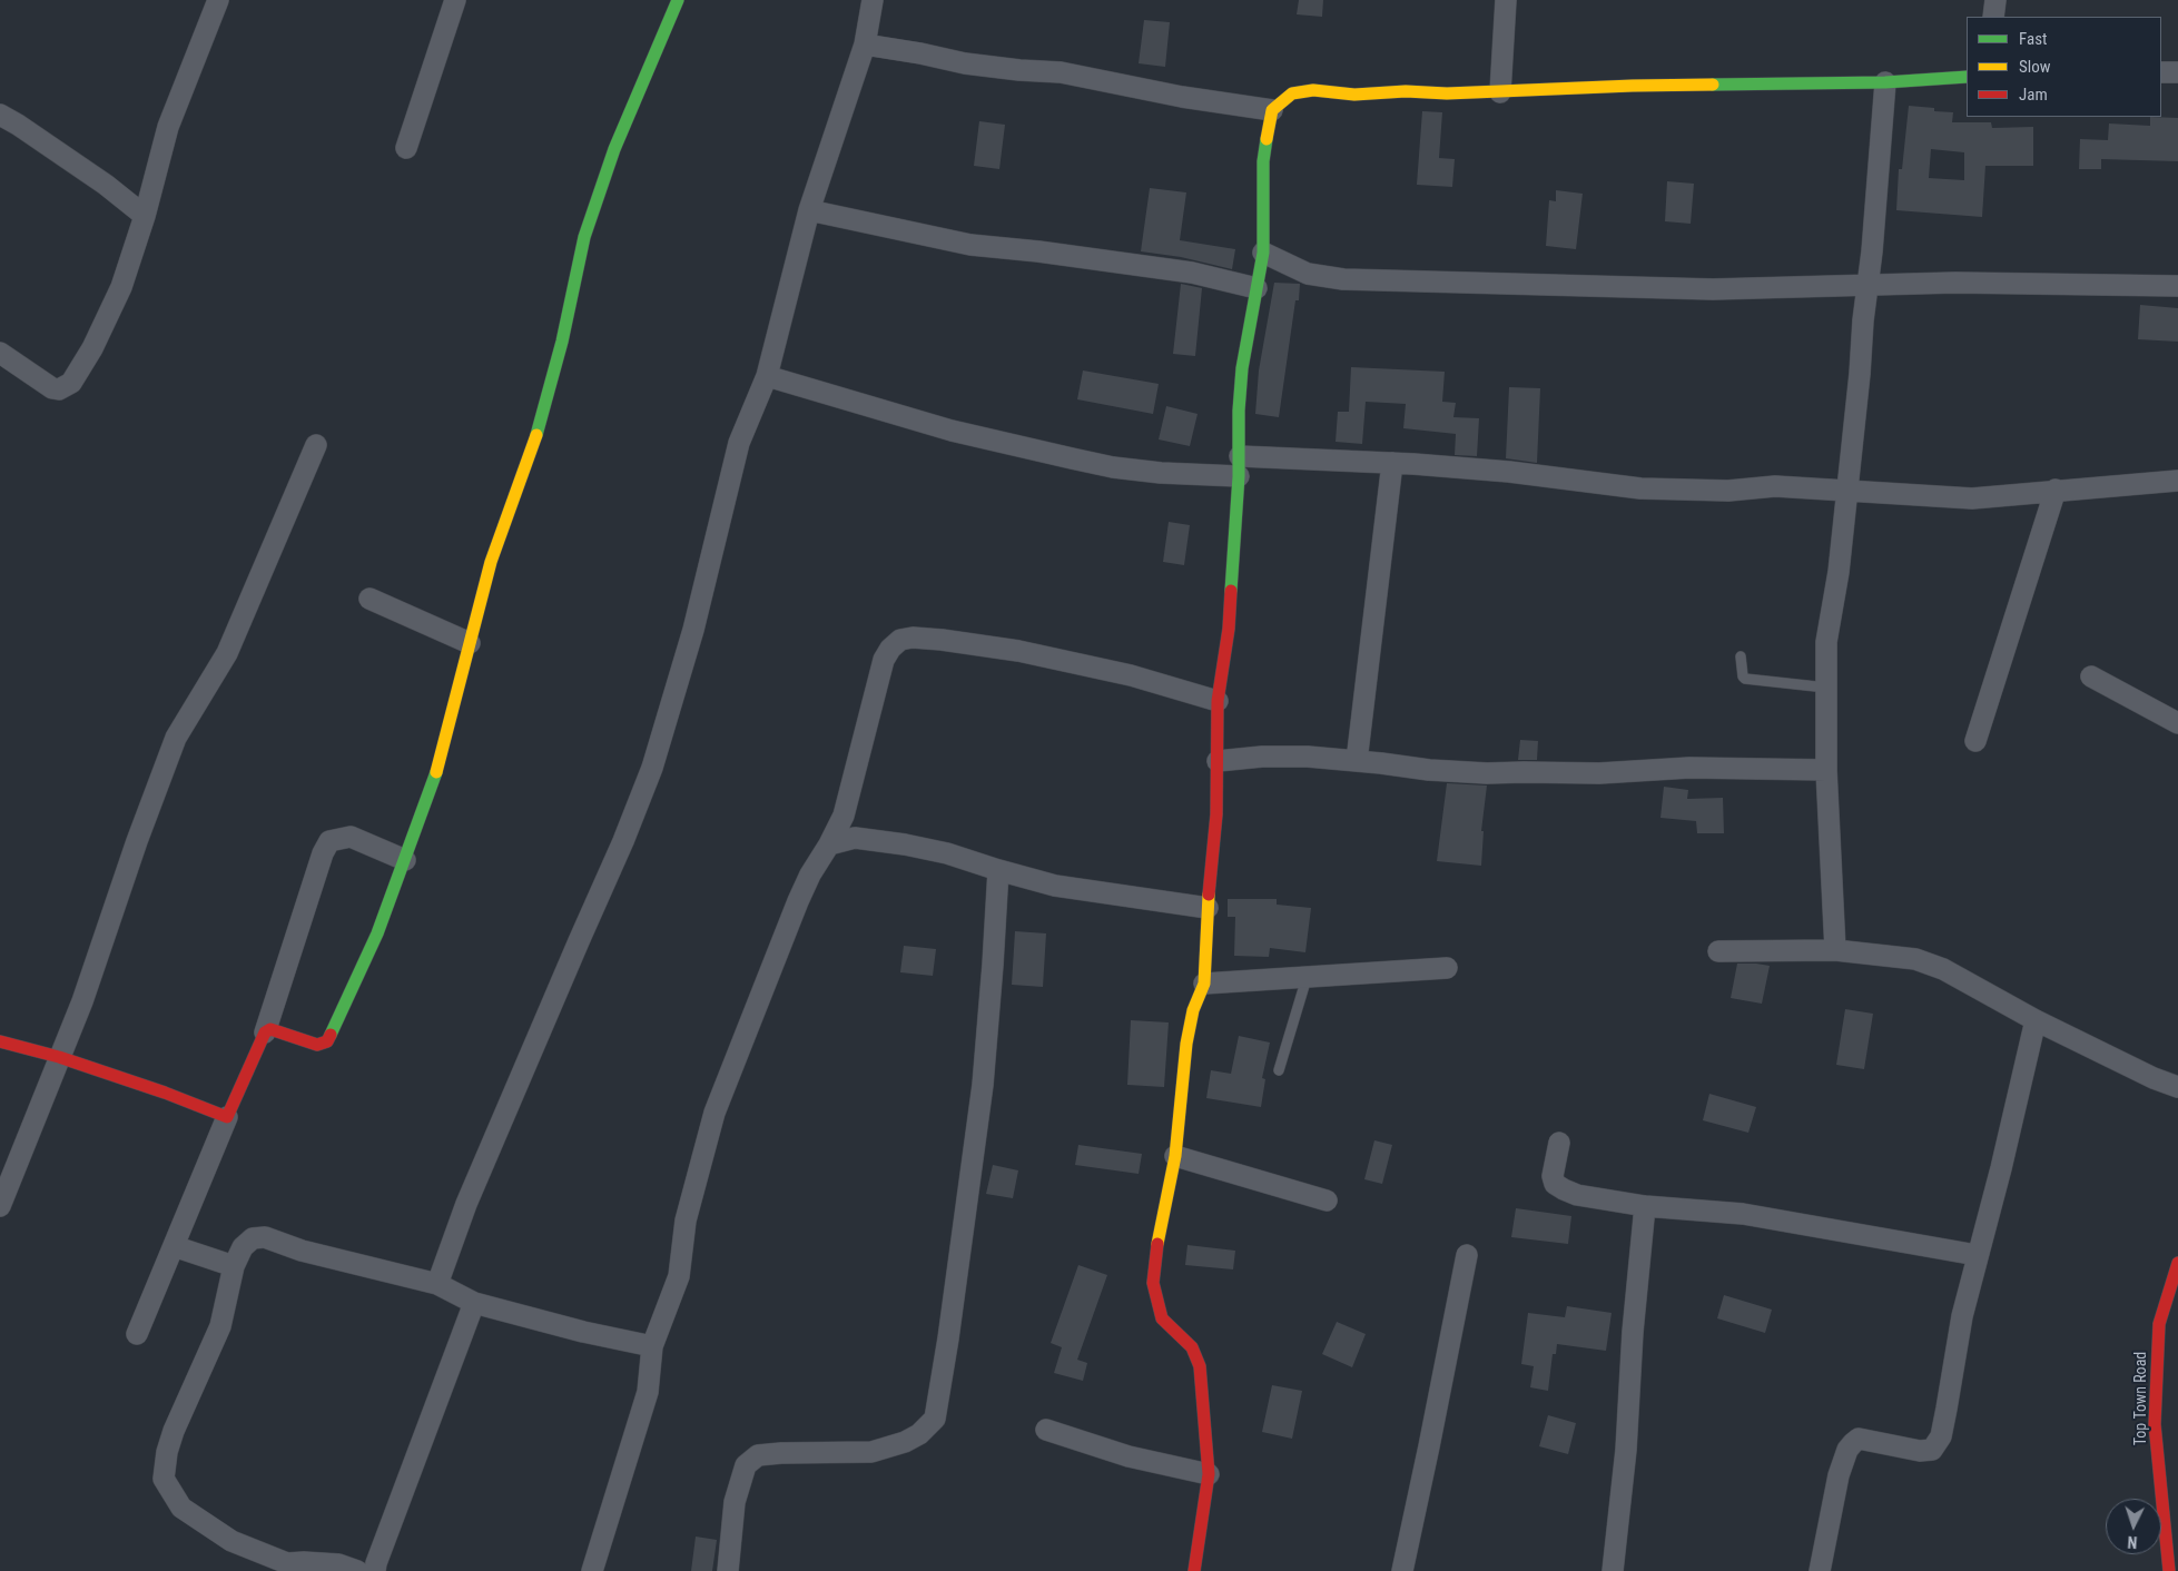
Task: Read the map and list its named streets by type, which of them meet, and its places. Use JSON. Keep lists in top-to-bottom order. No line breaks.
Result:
{"streets":{"street":["Top Town Road"]},"legend":["Fast","Slow","Jam"],"north":"bottom"}
